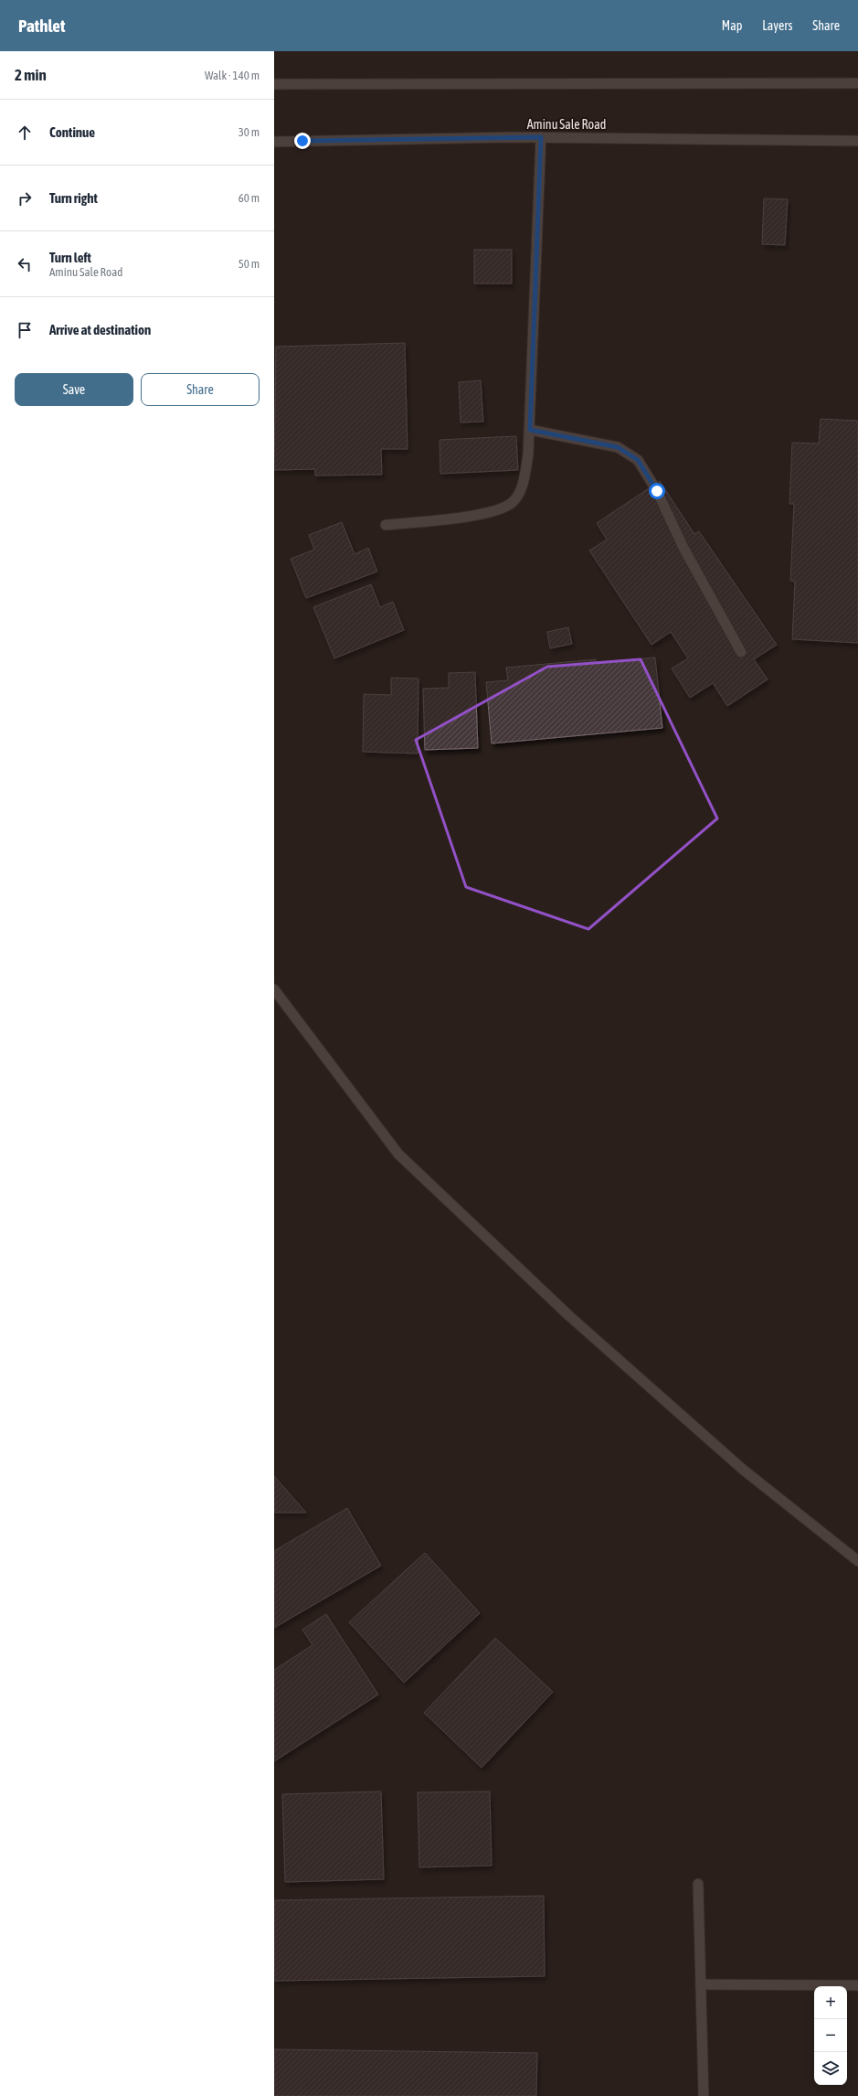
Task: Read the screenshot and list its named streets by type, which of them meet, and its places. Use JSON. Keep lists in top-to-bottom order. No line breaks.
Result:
{"streets":{"street":["Aminu Sale Road"]},"page":{"header":"Pathlet","nav":["Map","Layers","Share"],"heading":["2 min","Walk · 140 m"],"list":[["Continue","30 m"],["Turn right","60 m"],["Turn left","Aminu Sale Road","50 m"],"Arrive at destination"],"buttons":["Save","Share"],"map_buttons":["+","−"]}}
